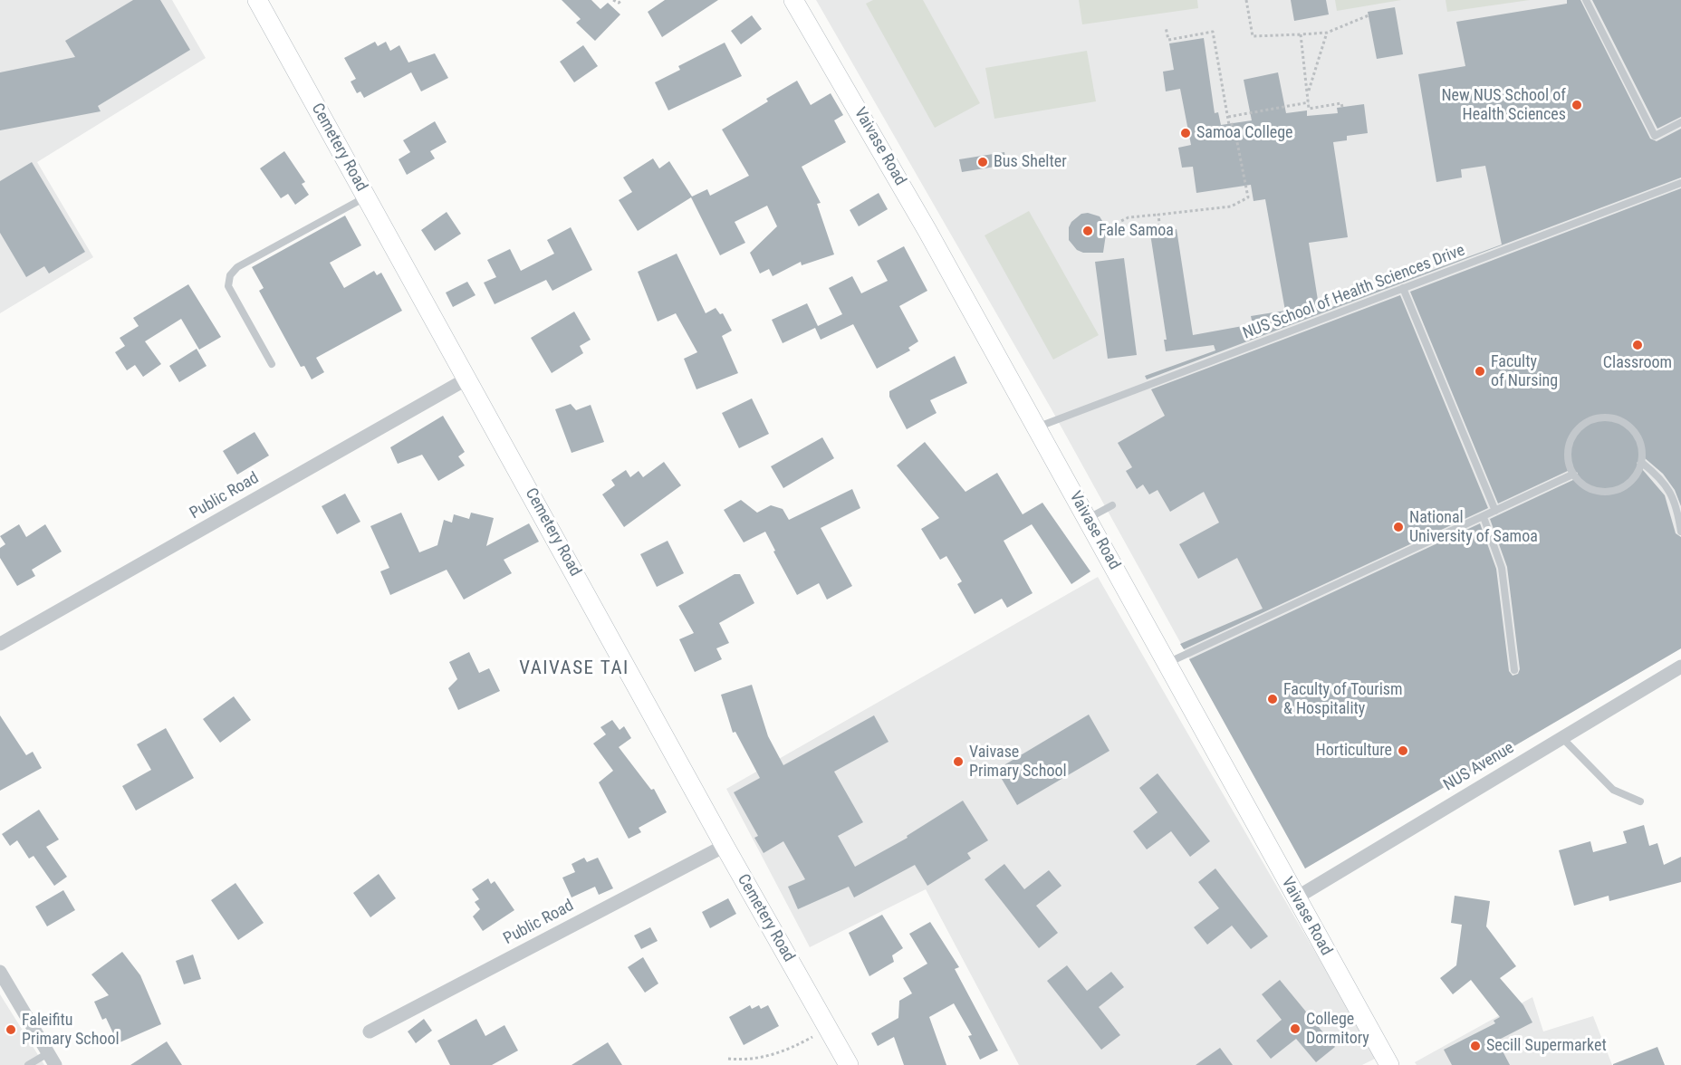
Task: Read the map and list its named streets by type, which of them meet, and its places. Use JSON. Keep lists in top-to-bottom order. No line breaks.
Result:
{"streets":{"street":["Vaivase Road","Cemetery Road","Public Road","NUS Avenue"],"lane":["NUS School of Health Sciences Drive"]},"crossings":[["Vaivase Road","NUS School of Health Sciences Drive"],["Vaivase Road","NUS Avenue"],["Cemetery Road","Public Road"]],"districts":["VAIVASE TAI"],"places":["New NUS School of Health Sciences","Samoa College","Bus Shelter","Fale Samoa","Classroom","Faculty of Nursing","National University of Samoa","Faculty of Tourism & Hospitality","Horticulture","Vaivase Primary School","College Dormitory","Faleifitu Primary School","Secill Supermarket"]}
